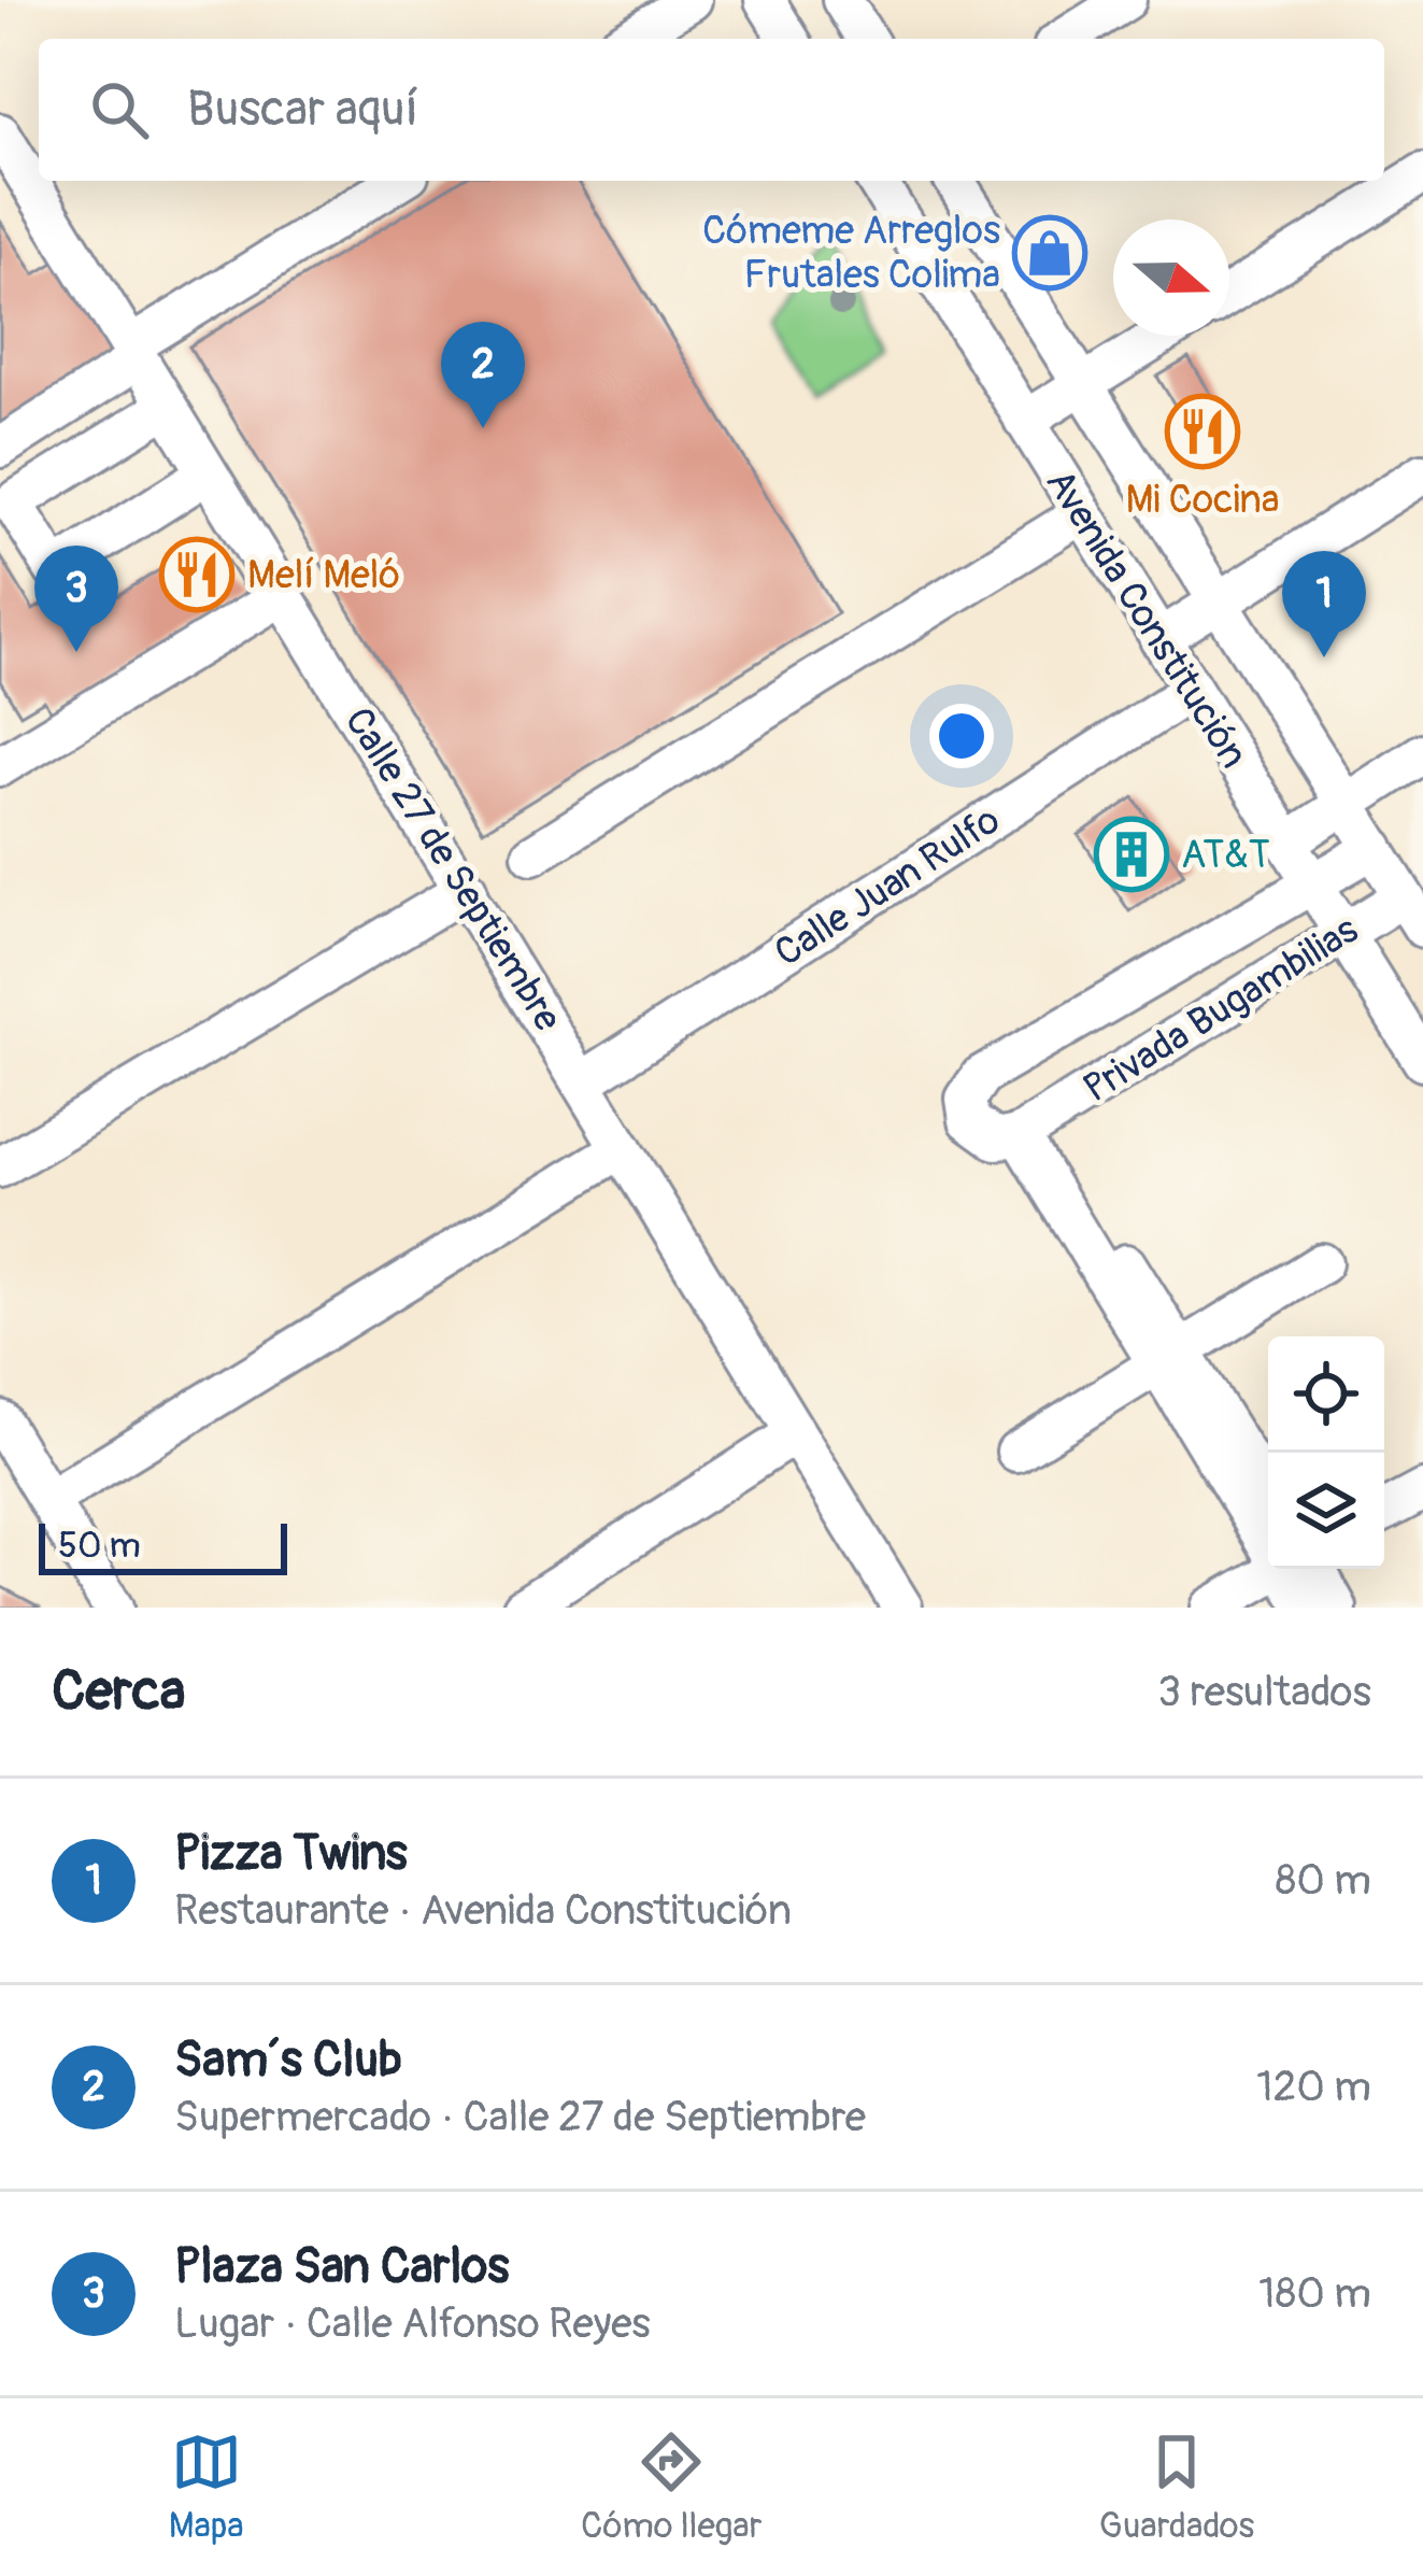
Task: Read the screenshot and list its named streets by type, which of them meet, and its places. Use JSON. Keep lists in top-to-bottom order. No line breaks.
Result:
{"streets":{"street":["Avenida Constitución","Calle 27 de Septiembre","Calle Juan Rulfo","Privada Bugambilias"]},"crossings":[["Avenida Constitución","Calle Juan Rulfo"],["Avenida Constitución","Privada Bugambilias"],["Calle 27 de Septiembre","Calle Juan Rulfo"]],"places":{"shop":["Cómeme Arreglos Frutales Colima"],"restaurant":["Mi Cocina","Melí Meló"],"building":["AT&T"]},"scale_bar":"50 m","north":"right","page":{"search":"Buscar aquí","pins":["2","3","1"],"scale":"50 m","heading":["Cerca","3 resultados"],"list":[{"mark":"1","name":"Pizza Twins","note":"Restaurante · Avenida Constitución","value":"80 m"},{"mark":"2","name":"Sam´s Club","note":"Supermercado · Calle 27 de Septiembre","value":"120 m"},{"mark":"3","name":"Plaza San Carlos","note":"Lugar · Calle Alfonso Reyes","value":"180 m"}],"nav":["Mapa","Cómo llegar","Guardados"]}}
